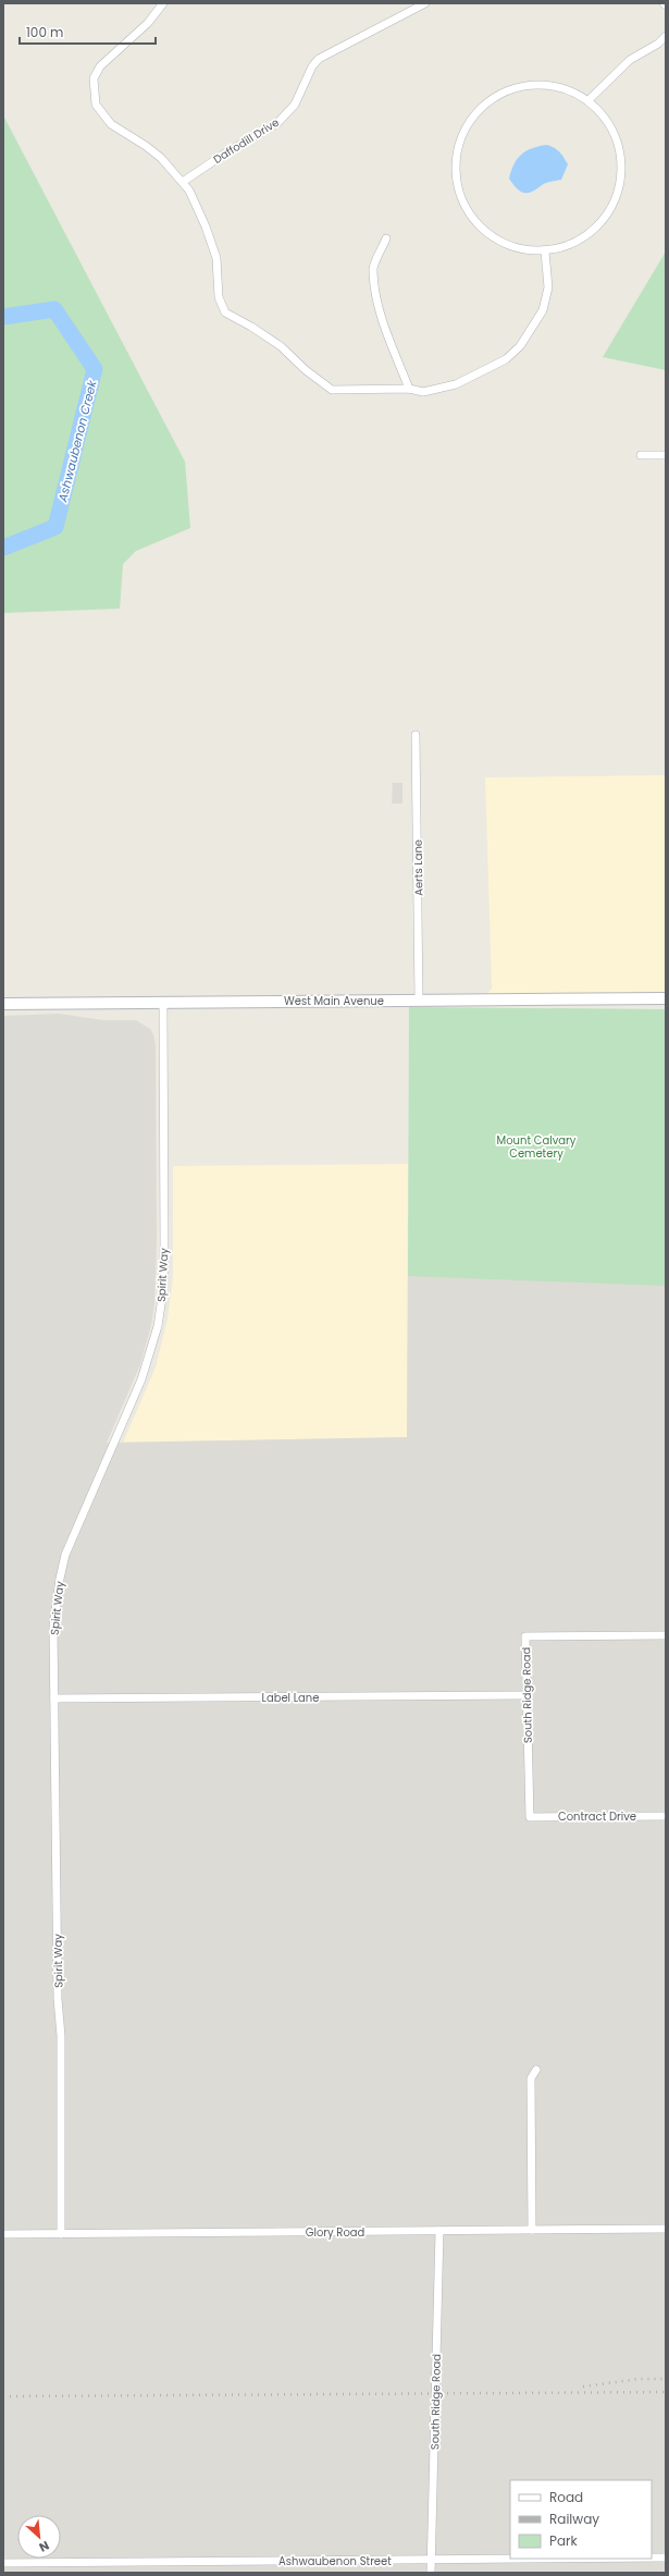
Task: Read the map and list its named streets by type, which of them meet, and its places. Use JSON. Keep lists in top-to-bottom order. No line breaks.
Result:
{"streets":{"main road":["West Main Avenue"],"street":["Daffodill Drive","Aerts Lane","Spirit Way","South Ridge Road","Label Lane","Contract Drive","Glory Road","Ashwaubenon Street"]},"crossings":[["Aerts Lane","West Main Avenue"],["West Main Avenue","Spirit Way"],["Spirit Way","Label Lane"],["Spirit Way","Glory Road"],["South Ridge Road","Label Lane"],["South Ridge Road","Contract Drive"],["South Ridge Road","Glory Road"],["South Ridge Road","Ashwaubenon Street"]],"water":["Ashwaubenon Creek"],"parks":["Mount Calvary Cemetery"],"legend":["Road","Railway","Park"],"scale_bar":"100 m","north":"bottom right"}
